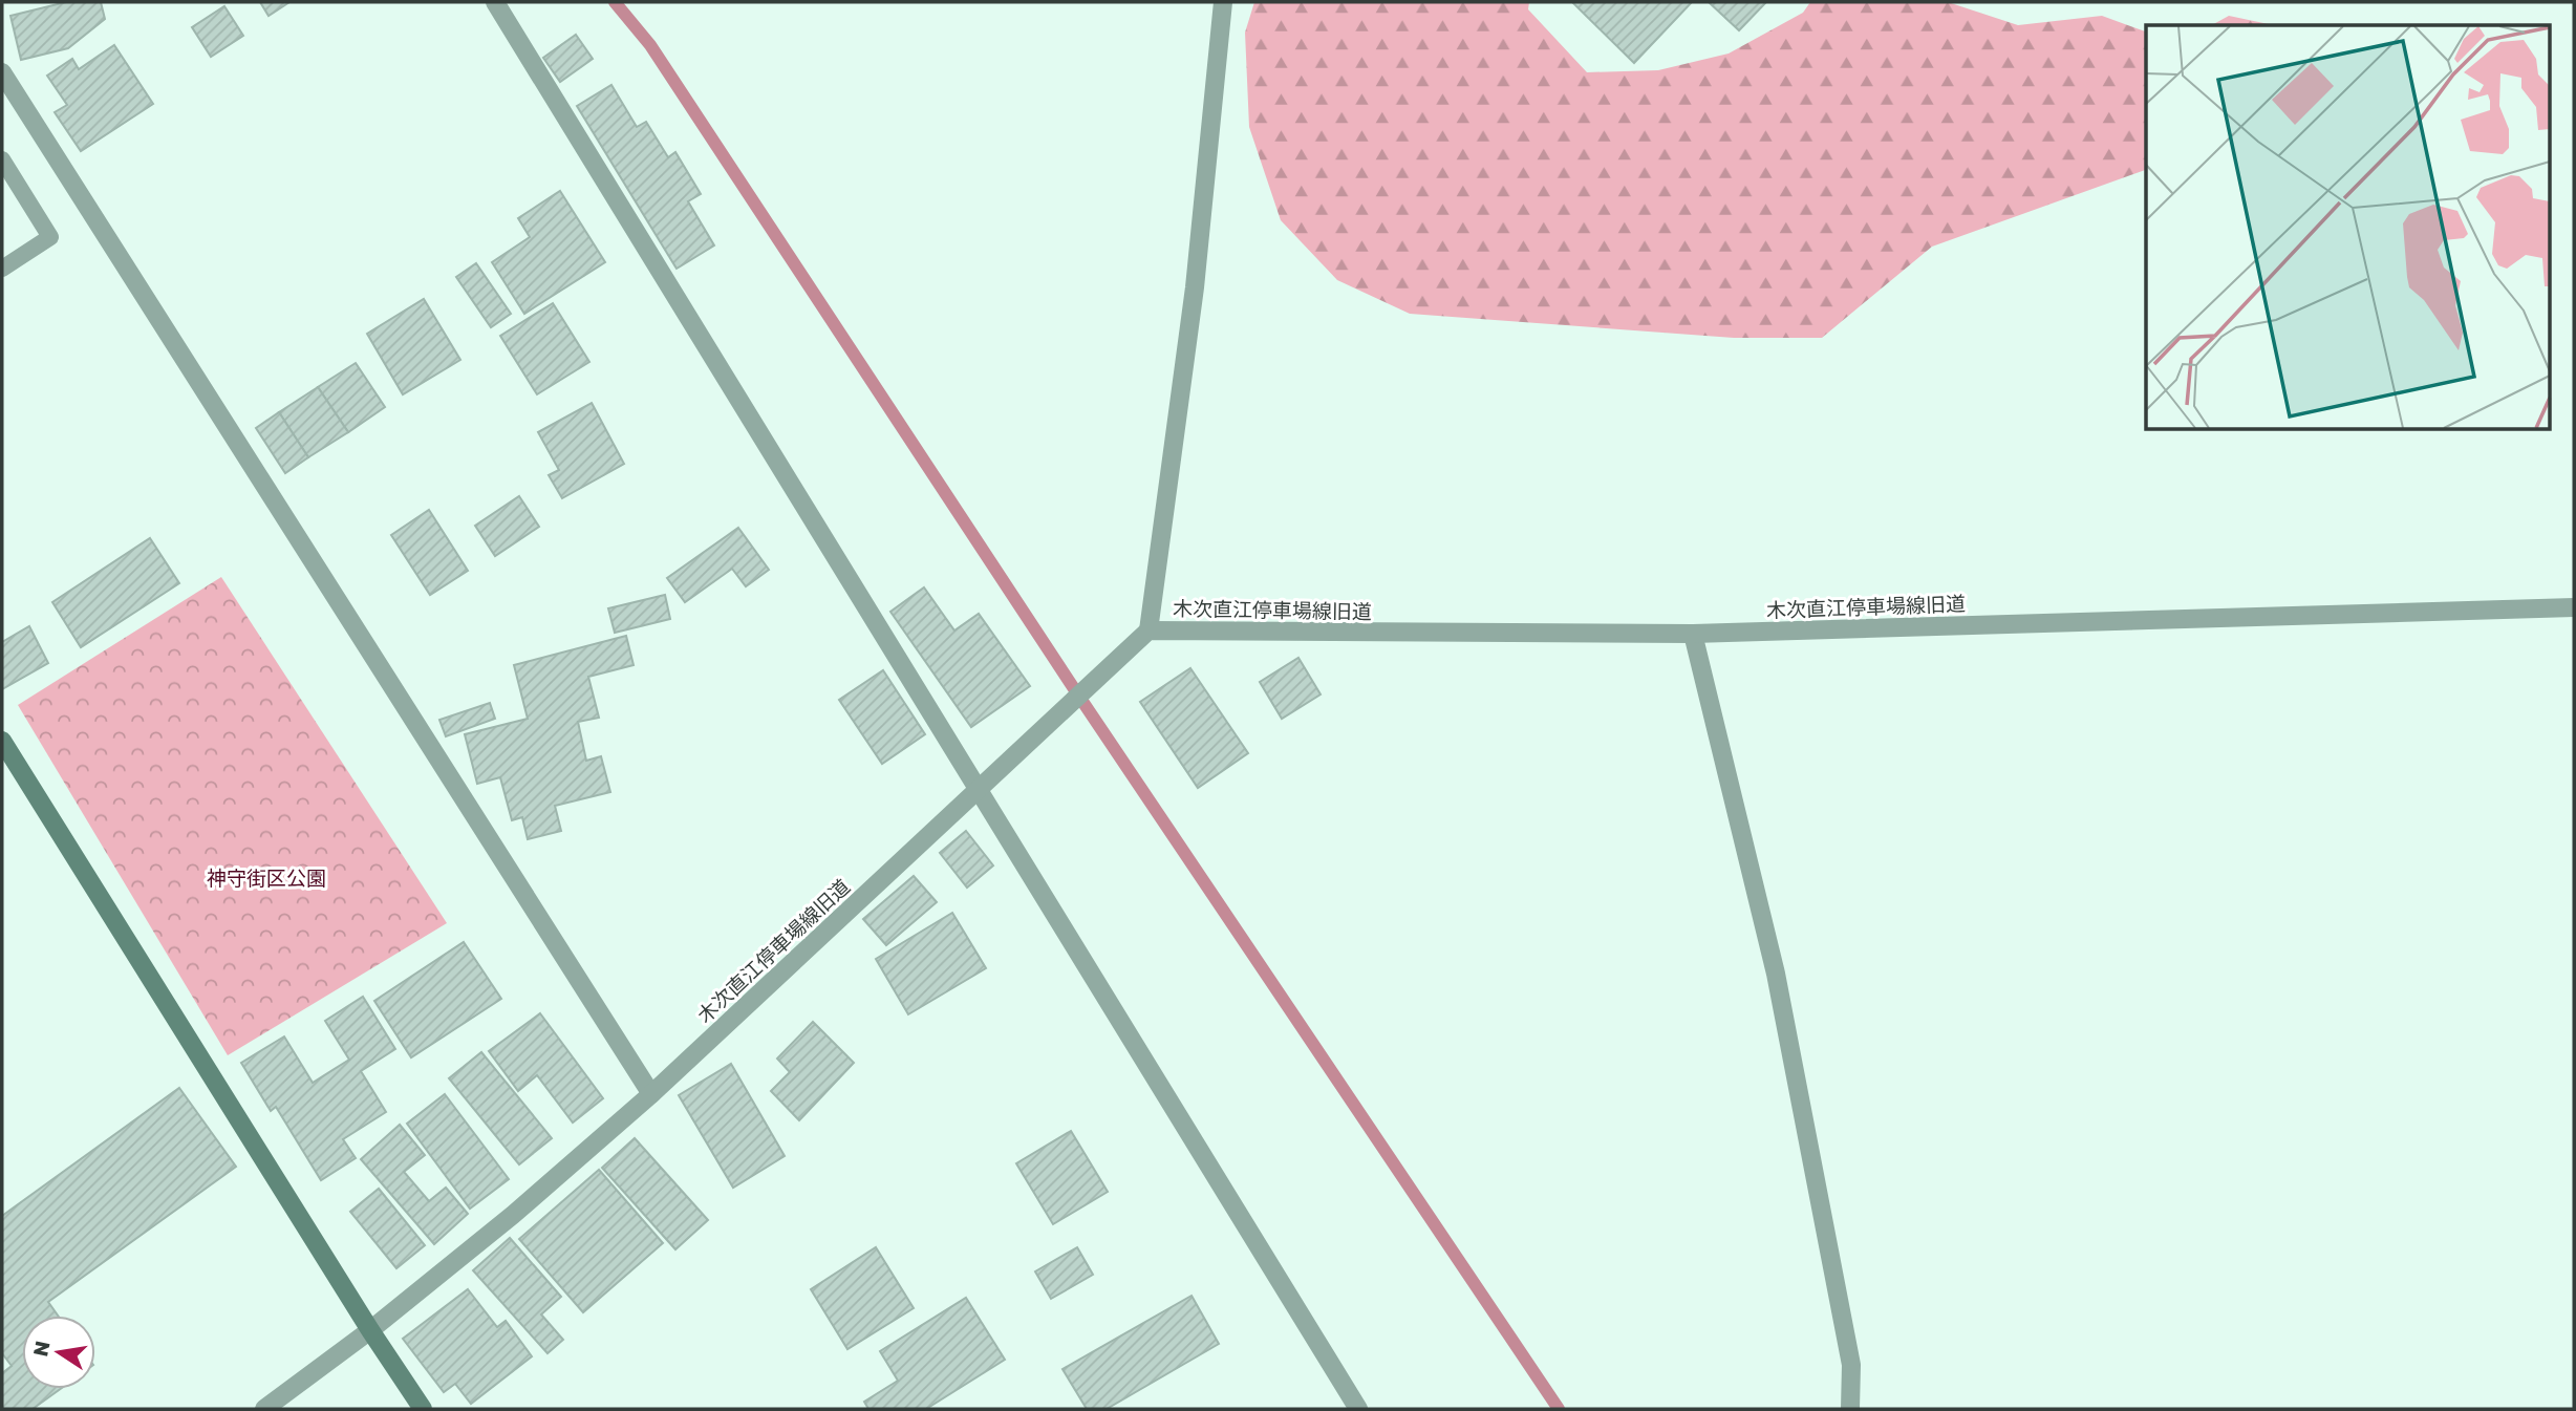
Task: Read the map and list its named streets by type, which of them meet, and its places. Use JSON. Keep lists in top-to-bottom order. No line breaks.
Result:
{"streets":{"street":["木次直江停車場線旧道"]},"parks":["神守街区公園"],"north":"left"}
